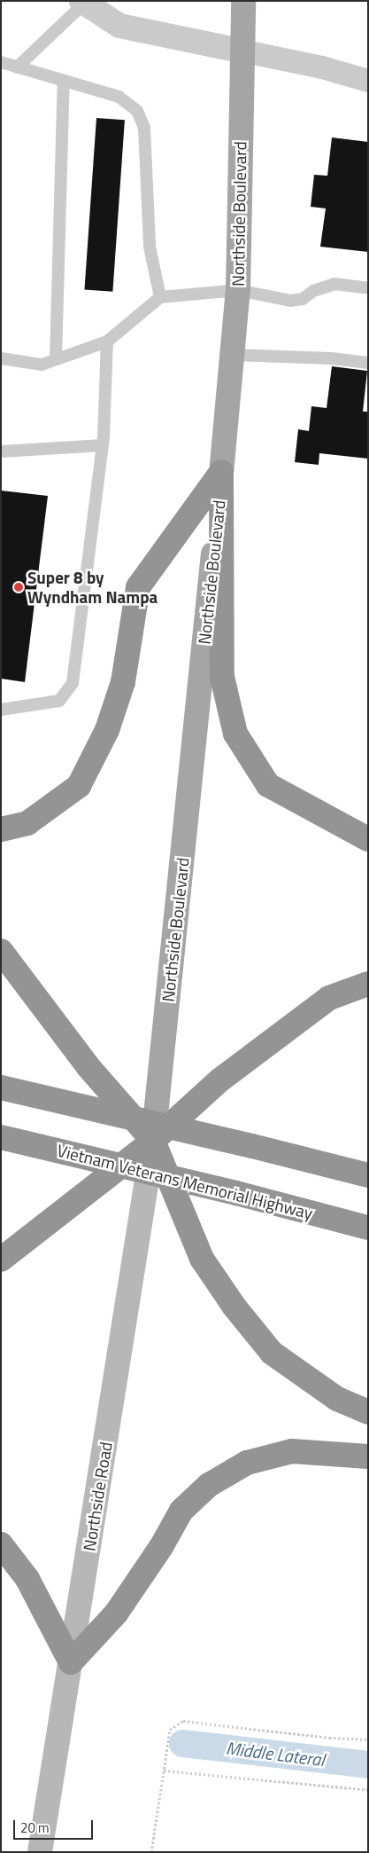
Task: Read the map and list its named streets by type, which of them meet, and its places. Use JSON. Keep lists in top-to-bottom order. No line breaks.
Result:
{"streets":{"highway":["Vietnam Veterans Memorial Highway"],"main road":["Northside Boulevard","Northside Road"]},"crossings":[["Northside Boulevard","Northside Road"]],"water":["Middle Lateral"],"places":["Super 8 by Wyndham Nampa"],"scale_bar":"20 m"}
